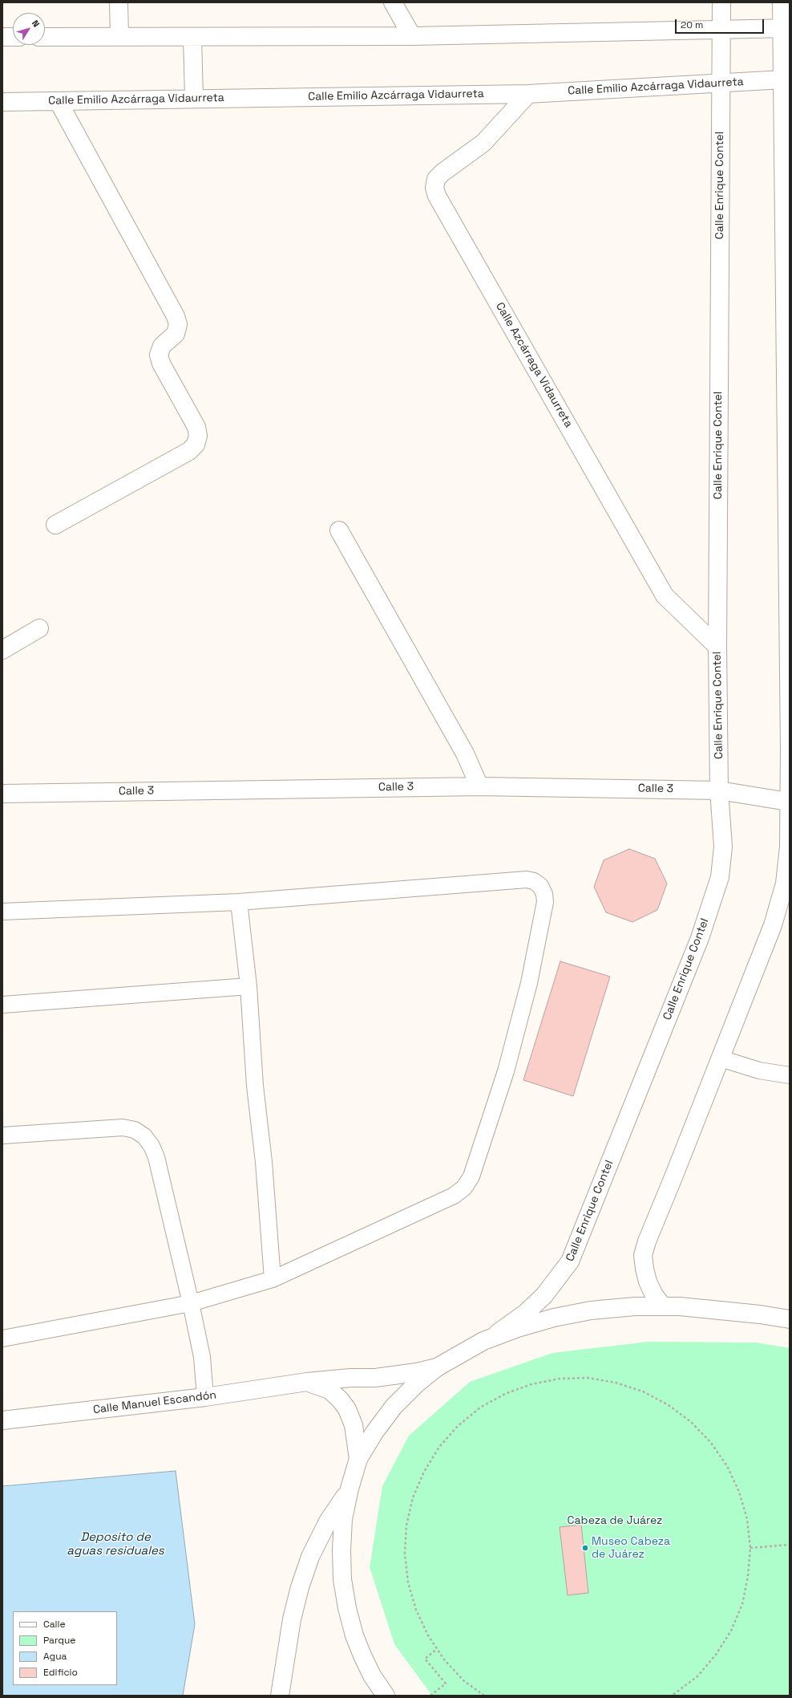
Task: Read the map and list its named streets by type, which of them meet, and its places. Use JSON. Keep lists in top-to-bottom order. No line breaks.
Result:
{"streets":{"street":["Calle Emilio Azcárraga Vidaurreta","Calle Enrique Contel","Calle Azcárraga Vidaurreta","Calle 3","Calle Manuel Escandón"]},"crossings":[["Calle Emilio Azcárraga Vidaurreta","Calle Enrique Contel"],["Calle Emilio Azcárraga Vidaurreta","Calle Azcárraga Vidaurreta"],["Calle Enrique Contel","Calle Azcárraga Vidaurreta"],["Calle Enrique Contel","Calle 3"]],"water":["Deposito de aguas residuales"],"parks":["Cabeza de Juárez"],"places":["Museo Cabeza de Juárez"],"legend":["Calle","Parque","Agua","Edificio"],"scale_bar":"20 m","north":"top right"}
